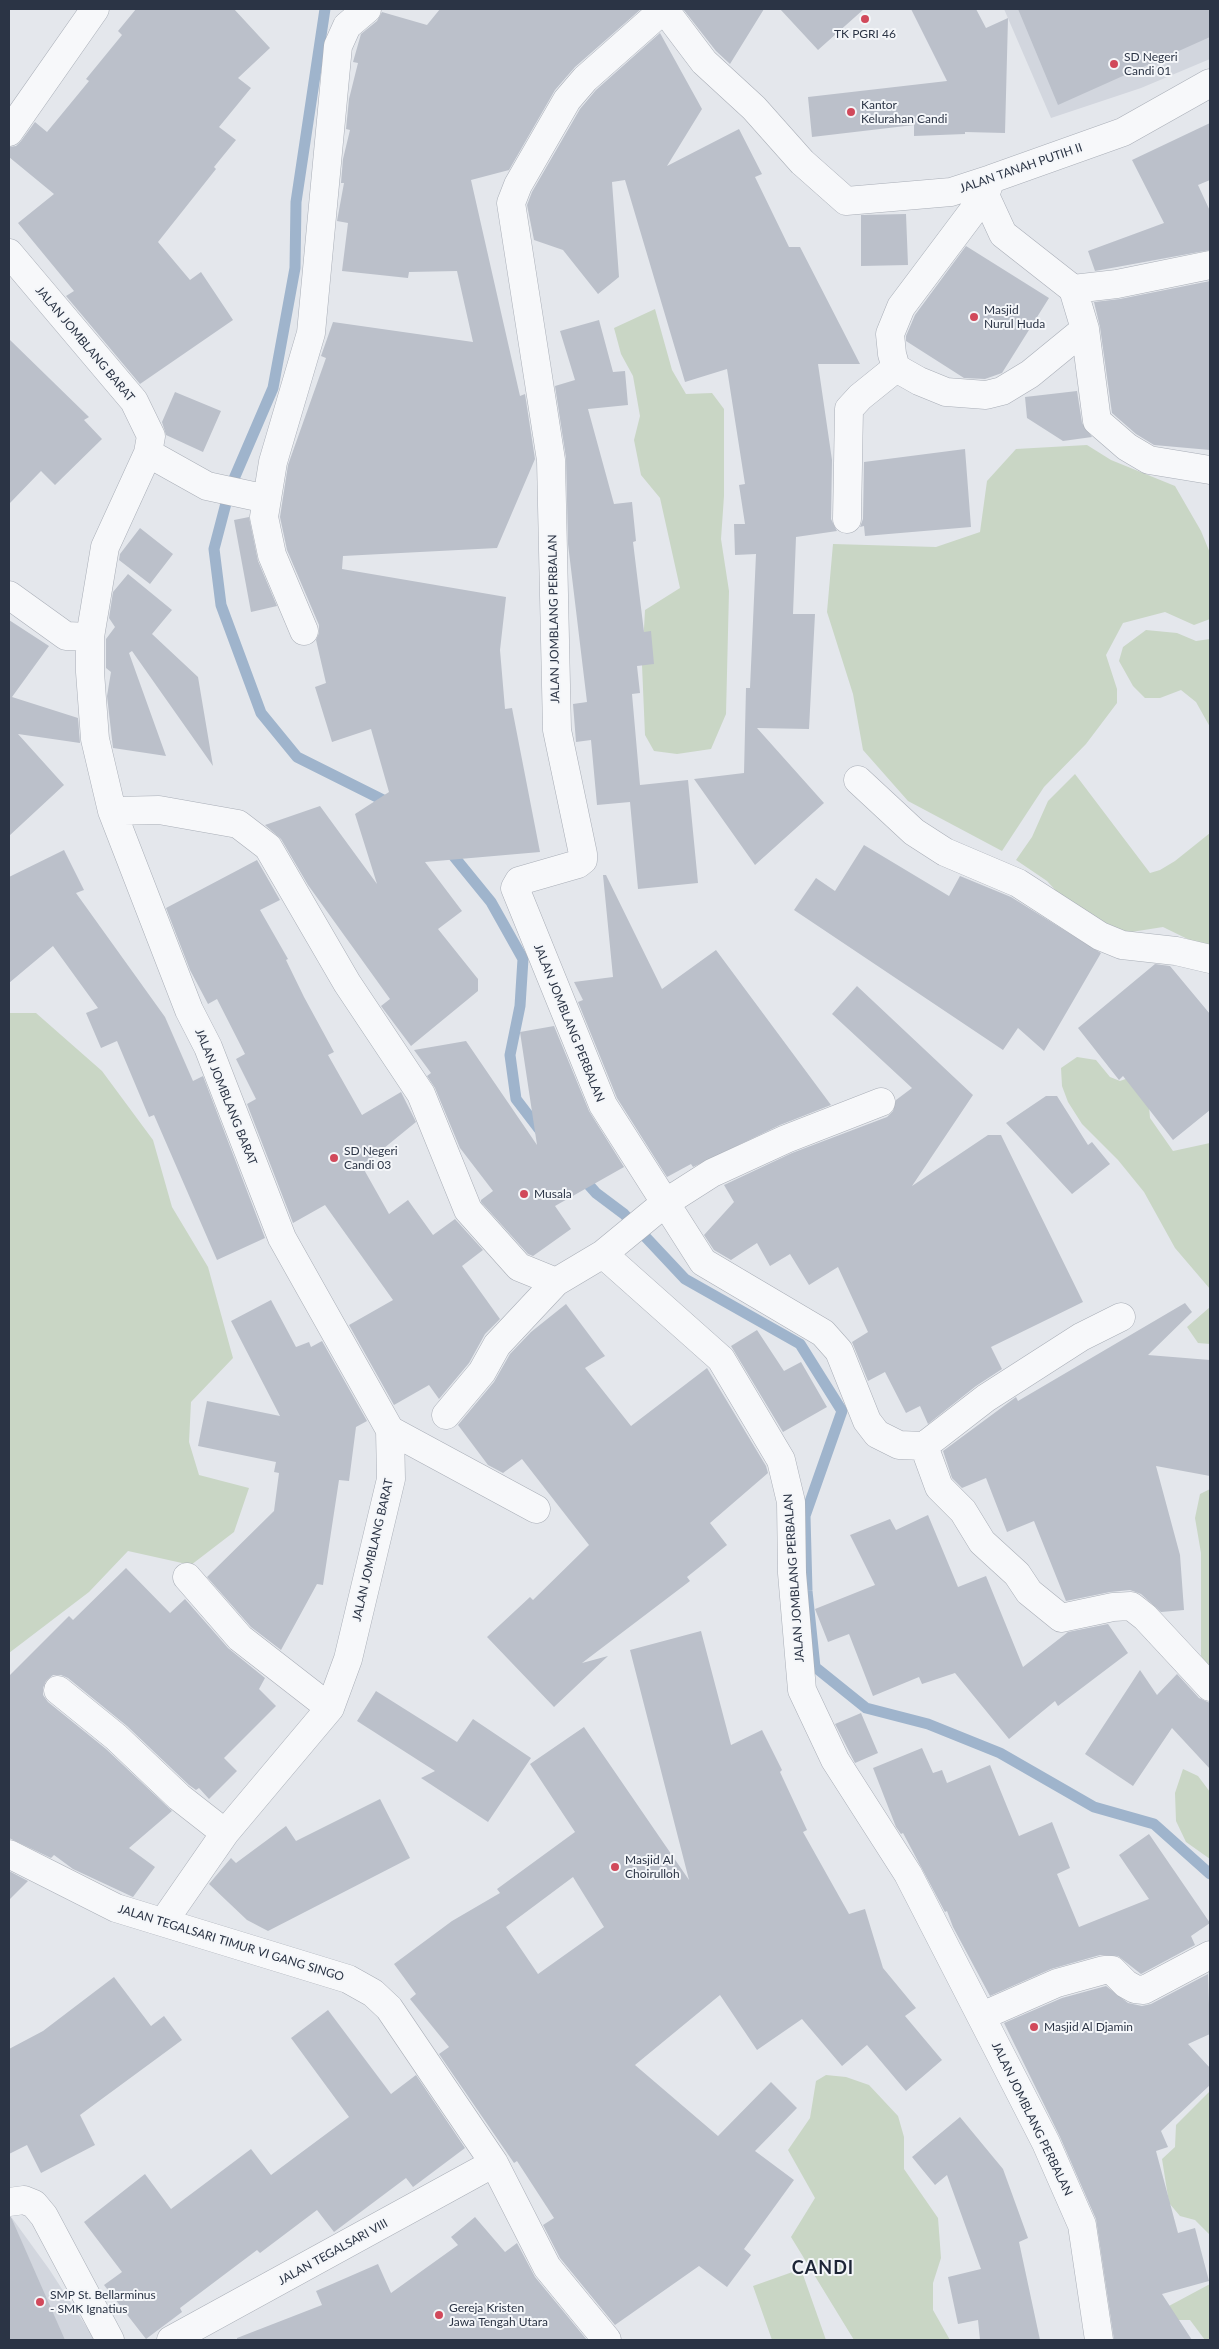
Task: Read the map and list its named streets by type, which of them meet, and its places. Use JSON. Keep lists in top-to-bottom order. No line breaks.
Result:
{"streets":{"street":["JALAN TANAH PUTIH II","JALAN JOMBLANG BARAT","JALAN JOMBLANG PERBALAN","JALAN TEGALSARI TIMUR VI GANG SINGO","JALAN TEGALSARI VIII"]},"crossings":[["JALAN TANAH PUTIH II","JALAN JOMBLANG PERBALAN"],["JALAN JOMBLANG BARAT","JALAN TEGALSARI TIMUR VI GANG SINGO"],["JALAN TEGALSARI TIMUR VI GANG SINGO","JALAN TEGALSARI VIII"]],"districts":["CANDI"],"places":["TK PGRI 46","SD Negeri Candi 01","Kantor Kelurahan Candi","Masjid Nurul Huda","SD Negeri Candi 03","Musala","Masjid Al Choirulloh","Masjid Al Djamin","SMP St. Bellarminus - SMK Ignatius","Gereja Kristen Jawa Tengah Utara"]}
